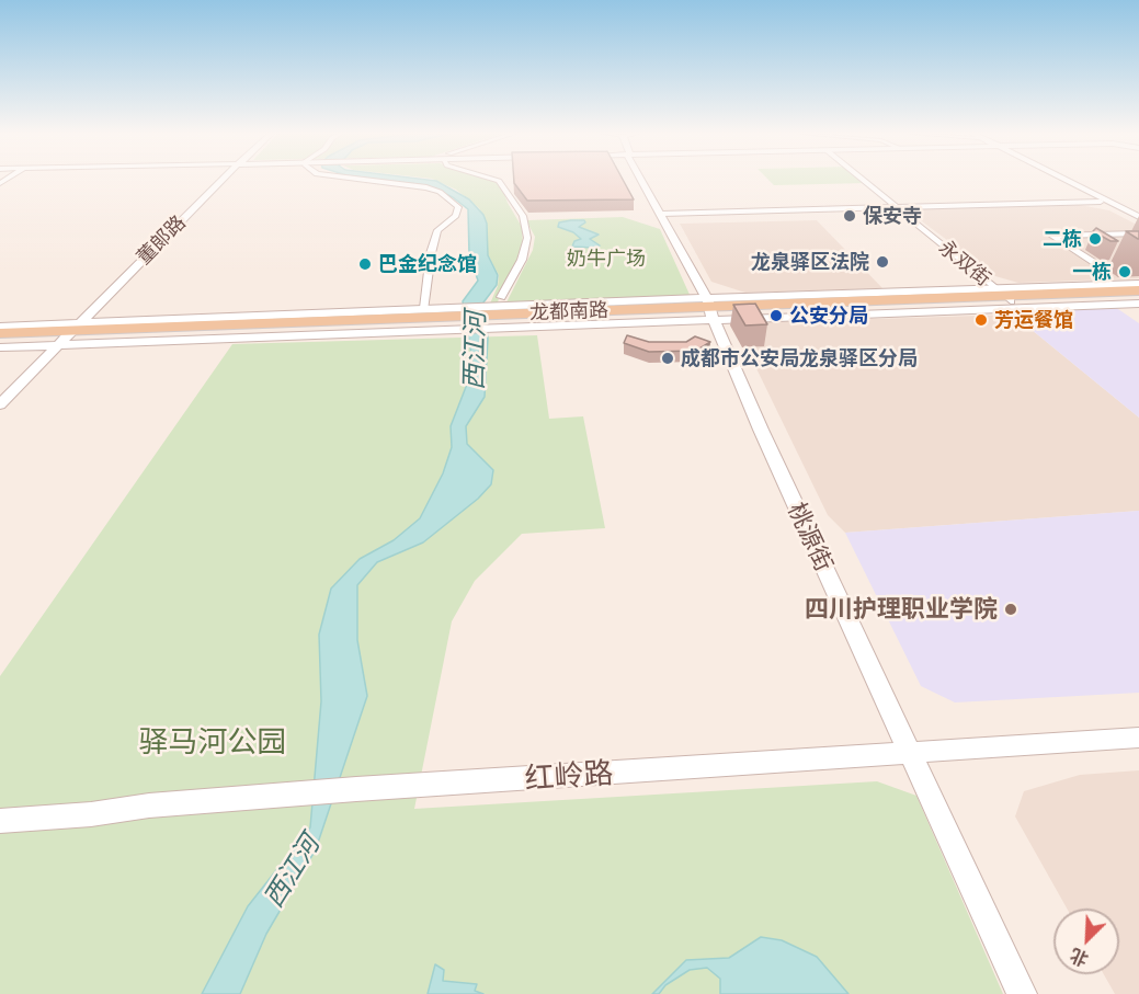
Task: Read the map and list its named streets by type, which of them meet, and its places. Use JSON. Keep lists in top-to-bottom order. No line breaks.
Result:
{"streets":{"main road":["龙都南路"],"street":["董郞路","永双街","桃源街","红岭路"]},"crossings":[["董郞路","龙都南路"],["永双街","龙都南路"],["龙都南路","桃源街"],["桃源街","红岭路"]],"water":["西江河"],"parks":["奶牛广场","驿马河公园"],"places":["保安寺","二栋","龙泉驿区法院","巴金纪念馆","一栋","公安分局","芳运餐馆","成都市公安局龙泉驿区分局","四川护理职业学院"],"north":"bottom left"}
